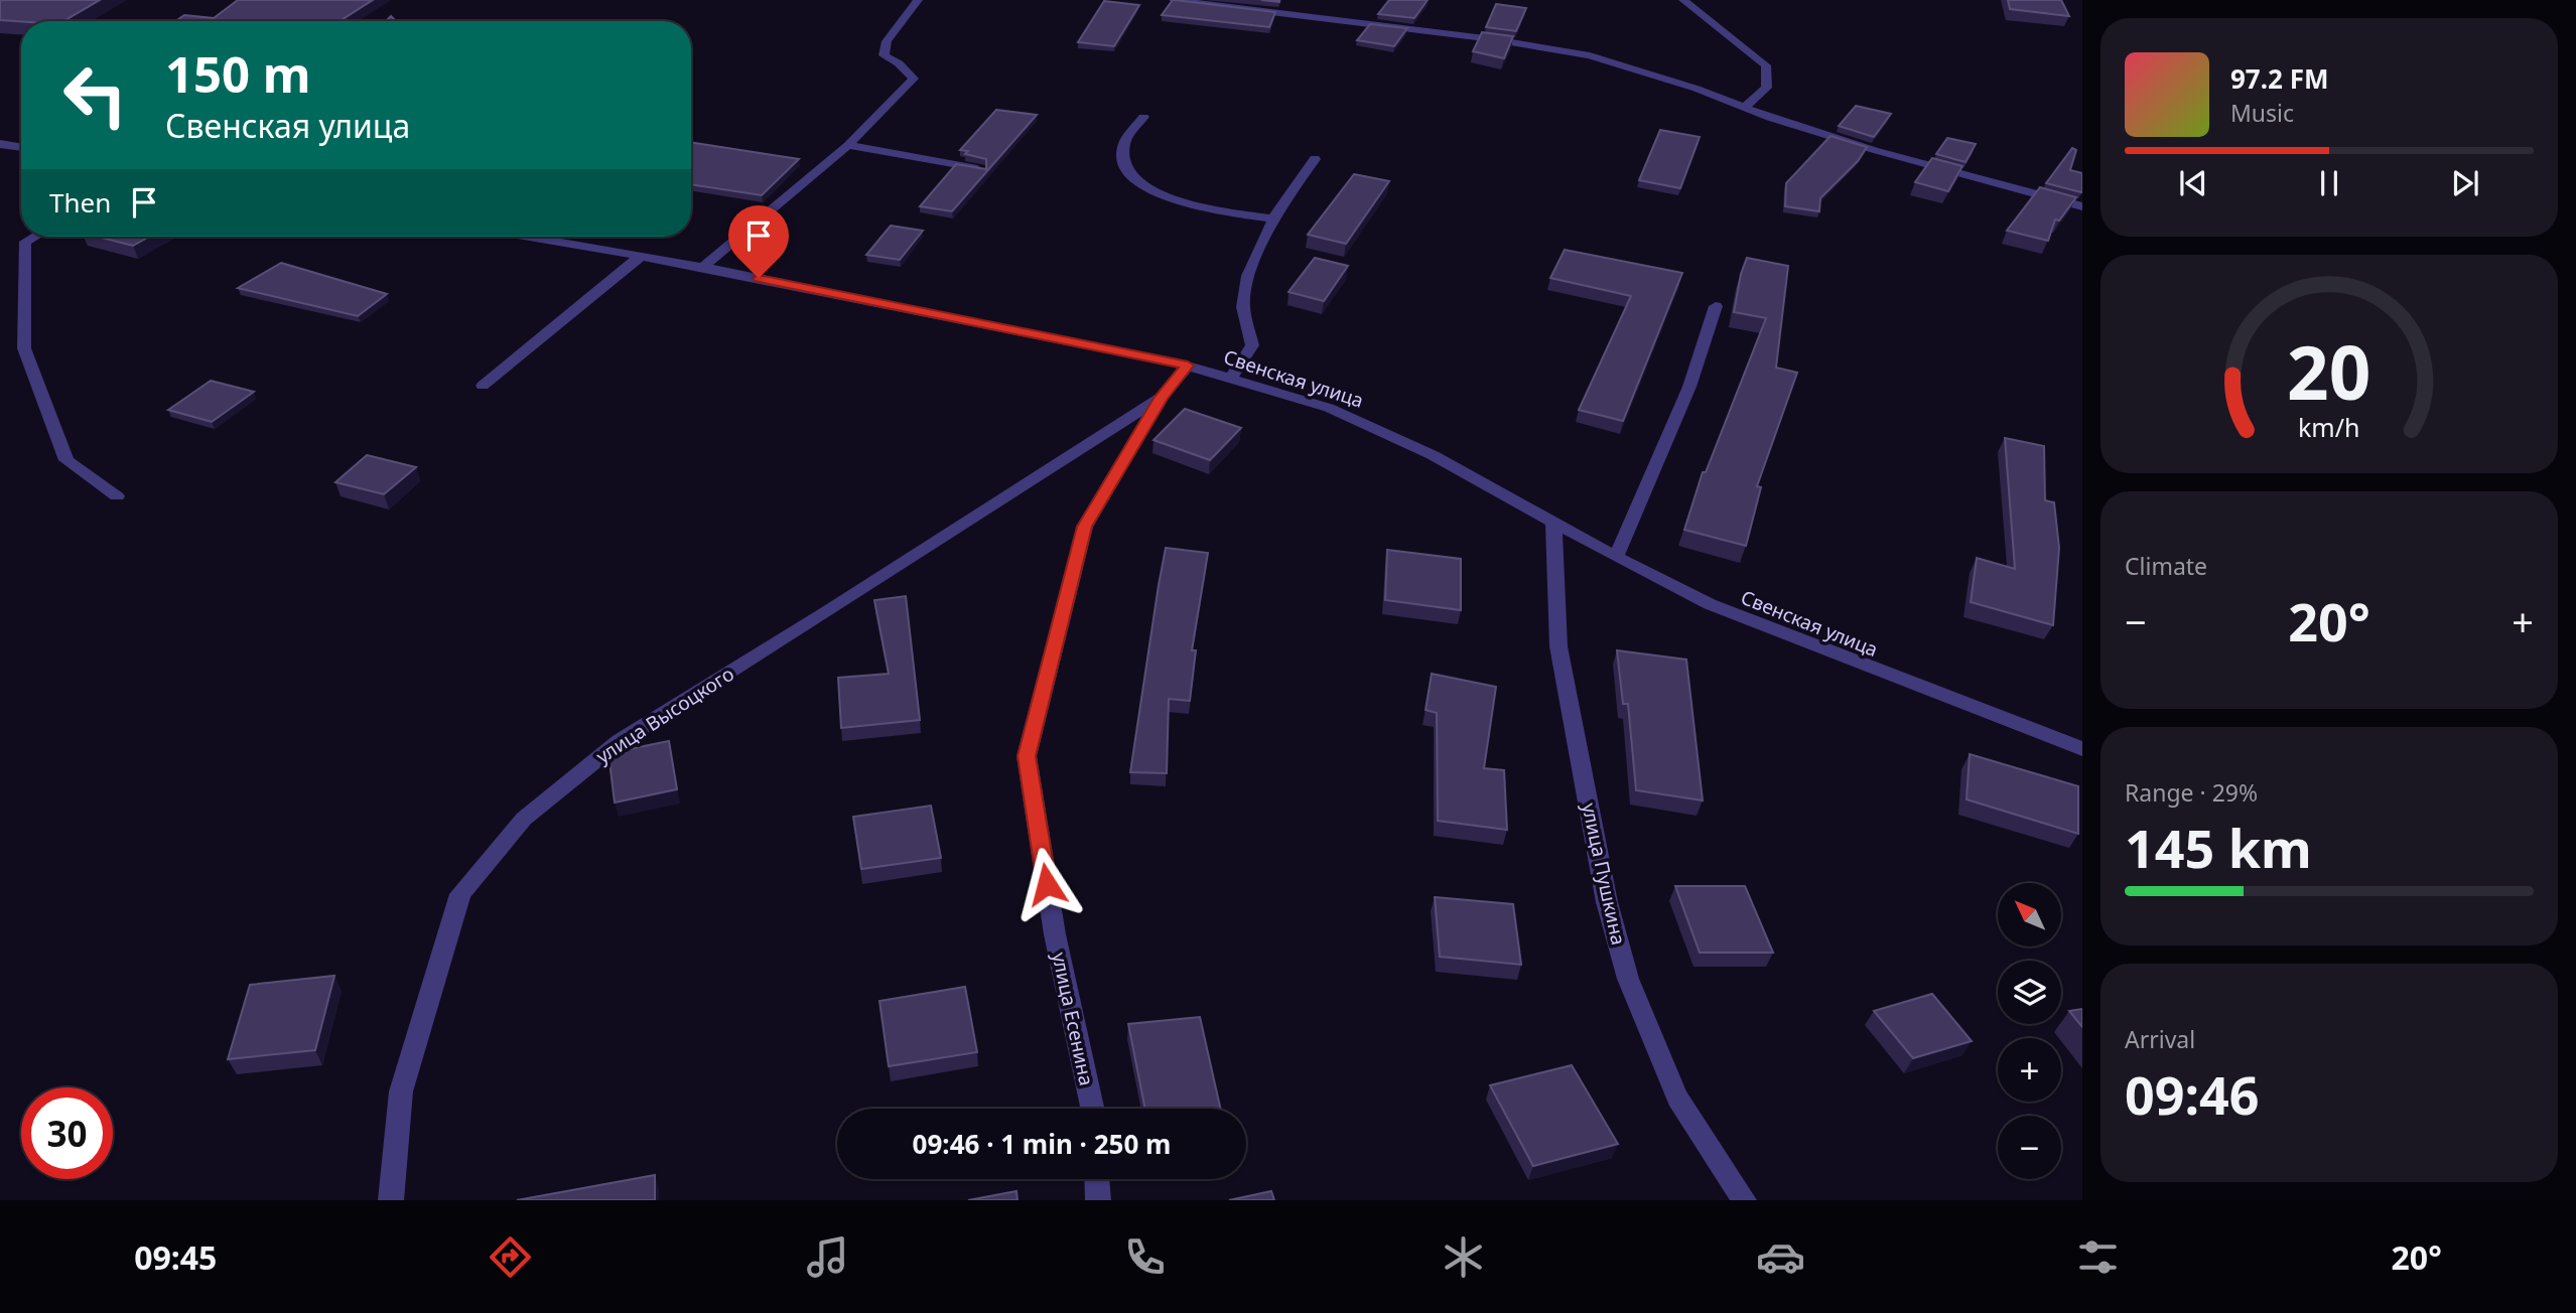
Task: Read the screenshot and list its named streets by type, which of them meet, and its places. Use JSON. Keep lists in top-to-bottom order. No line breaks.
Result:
{"streets":{"street":["Свенская улица","улица Высоцкого","улица Пушкина","улица Есенина"]},"crossings":[["Свенская улица","улица Пушкина"],["Свенская улица","улица Есенина"],["улица Высоцкого","улица Есенина"]],"north":"top left","page":{"turn":["150 m","Свенская улица"],"song":["97.2 FM","Music"],"then":"Then","tile":["Climate",["Range · 29%","145 km"],["Arrival","09:46"]],"heat":["−","20°","+"],"map_buttons":["+","−"],"limit":"30","trip":"09:46 · 1 min · 250 m","tabs":["09:45","20°"],"gauge":["20","km/h"]}}
